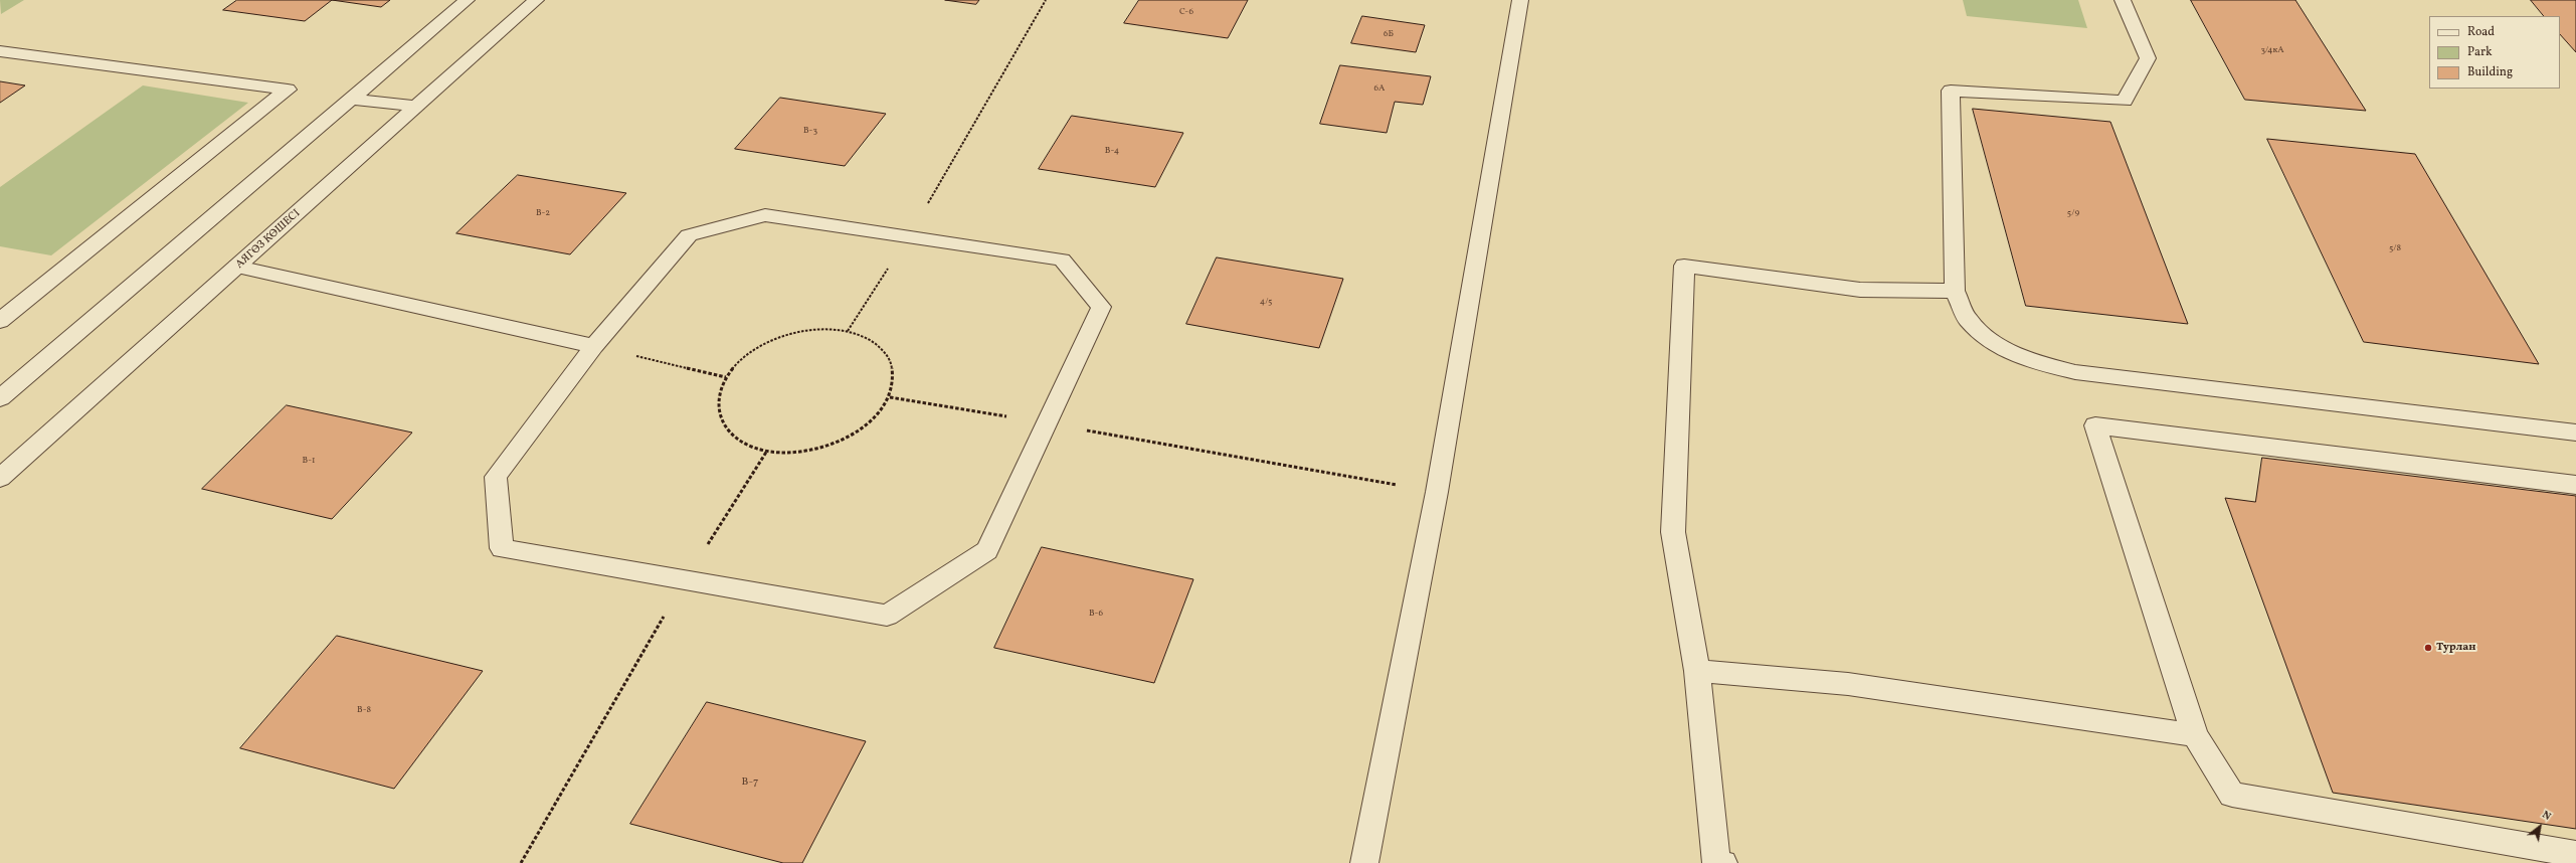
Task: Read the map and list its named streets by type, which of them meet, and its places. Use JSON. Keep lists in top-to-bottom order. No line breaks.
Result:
{"streets":{"street":["АЯГӨЗ КӨШЕСІ"]},"places":["Турлан"],"house_numbers":["C-6","6Б","3/4кА","6А","В-3","В-4","В-2","5/9","5/8","4/5","В-1","В-6","В-8","В-7"],"legend":["Road","Park","Building"],"north":"top right"}
